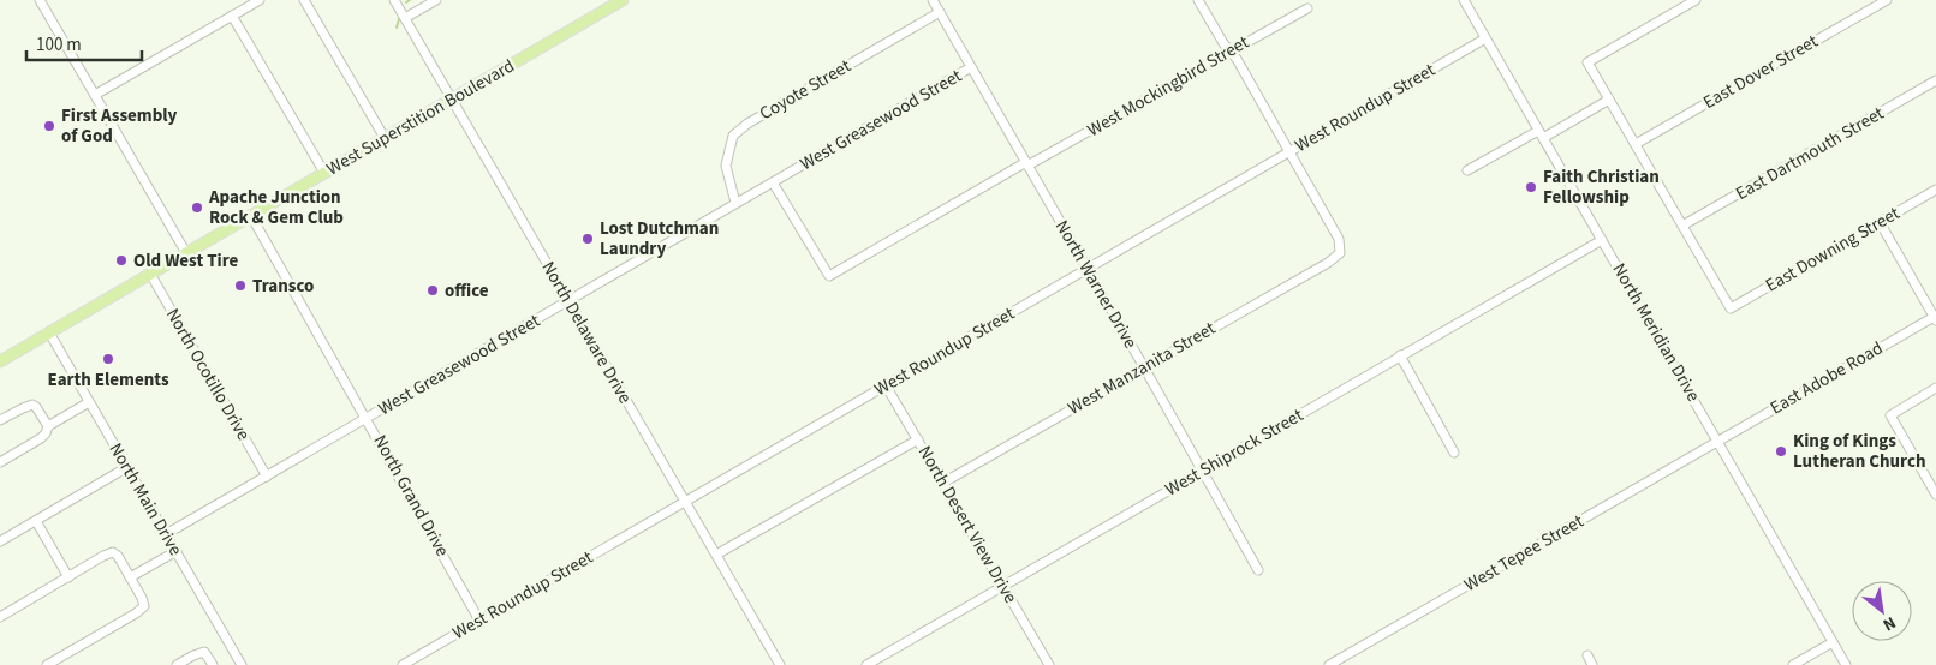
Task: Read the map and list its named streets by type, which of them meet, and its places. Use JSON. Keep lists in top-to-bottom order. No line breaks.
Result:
{"streets":{"main road":["West Superstition Boulevard"],"street":["East Dover Street","West Mockingbird Street","Coyote Street","West Roundup Street","West Greasewood Street","East Dartmouth Street","East Downing Street","North Warner Drive","North Delaware Drive","North Meridian Drive","West Manzanita Street","North Ocotillo Drive","East Adobe Road","West Shiprock Street","North Grand Drive","North Main Drive","North Desert View Drive","West Tepee Street"]},"crossings":[["West Mockingbird Street","West Greasewood Street"],["West Mockingbird Street","North Warner Drive"],["Coyote Street","West Greasewood Street"],["Coyote Street","North Warner Drive"],["West Roundup Street","North Warner Drive"],["West Roundup Street","North Delaware Drive"],["West Roundup Street","North Meridian Drive"],["West Roundup Street","West Manzanita Street"],["West Roundup Street","North Grand Drive"],["West Roundup Street","North Desert View Drive"],["West Superstition Boulevard","North Delaware Drive"],["West Superstition Boulevard","North Ocotillo Drive"],["West Superstition Boulevard","North Grand Drive"],["West Superstition Boulevard","North Main Drive"],["West Greasewood Street","North Warner Drive"],["West Greasewood Street","North Delaware Drive"],["West Greasewood Street","North Ocotillo Drive"],["West Greasewood Street","North Grand Drive"],["West Greasewood Street","North Main Drive"],["East Dartmouth Street","East Downing Street"],["North Warner Drive","West Manzanita Street"],["North Warner Drive","West Shiprock Street"],["North Meridian Drive","East Adobe Road"],["North Meridian Drive","West Shiprock Street"],["North Meridian Drive","West Tepee Street"],["West Manzanita Street","North Desert View Drive"],["East Adobe Road","West Tepee Street"],["West Shiprock Street","North Desert View Drive"]],"places":["First Assembly of God","Faith Christian Fellowship","Apache Junction Rock & Gem Club","Lost Dutchman Laundry","Old West Tire","Transco","office","Earth Elements","King of Kings Lutheran Church"],"scale_bar":"100 m","north":"bottom right"}
